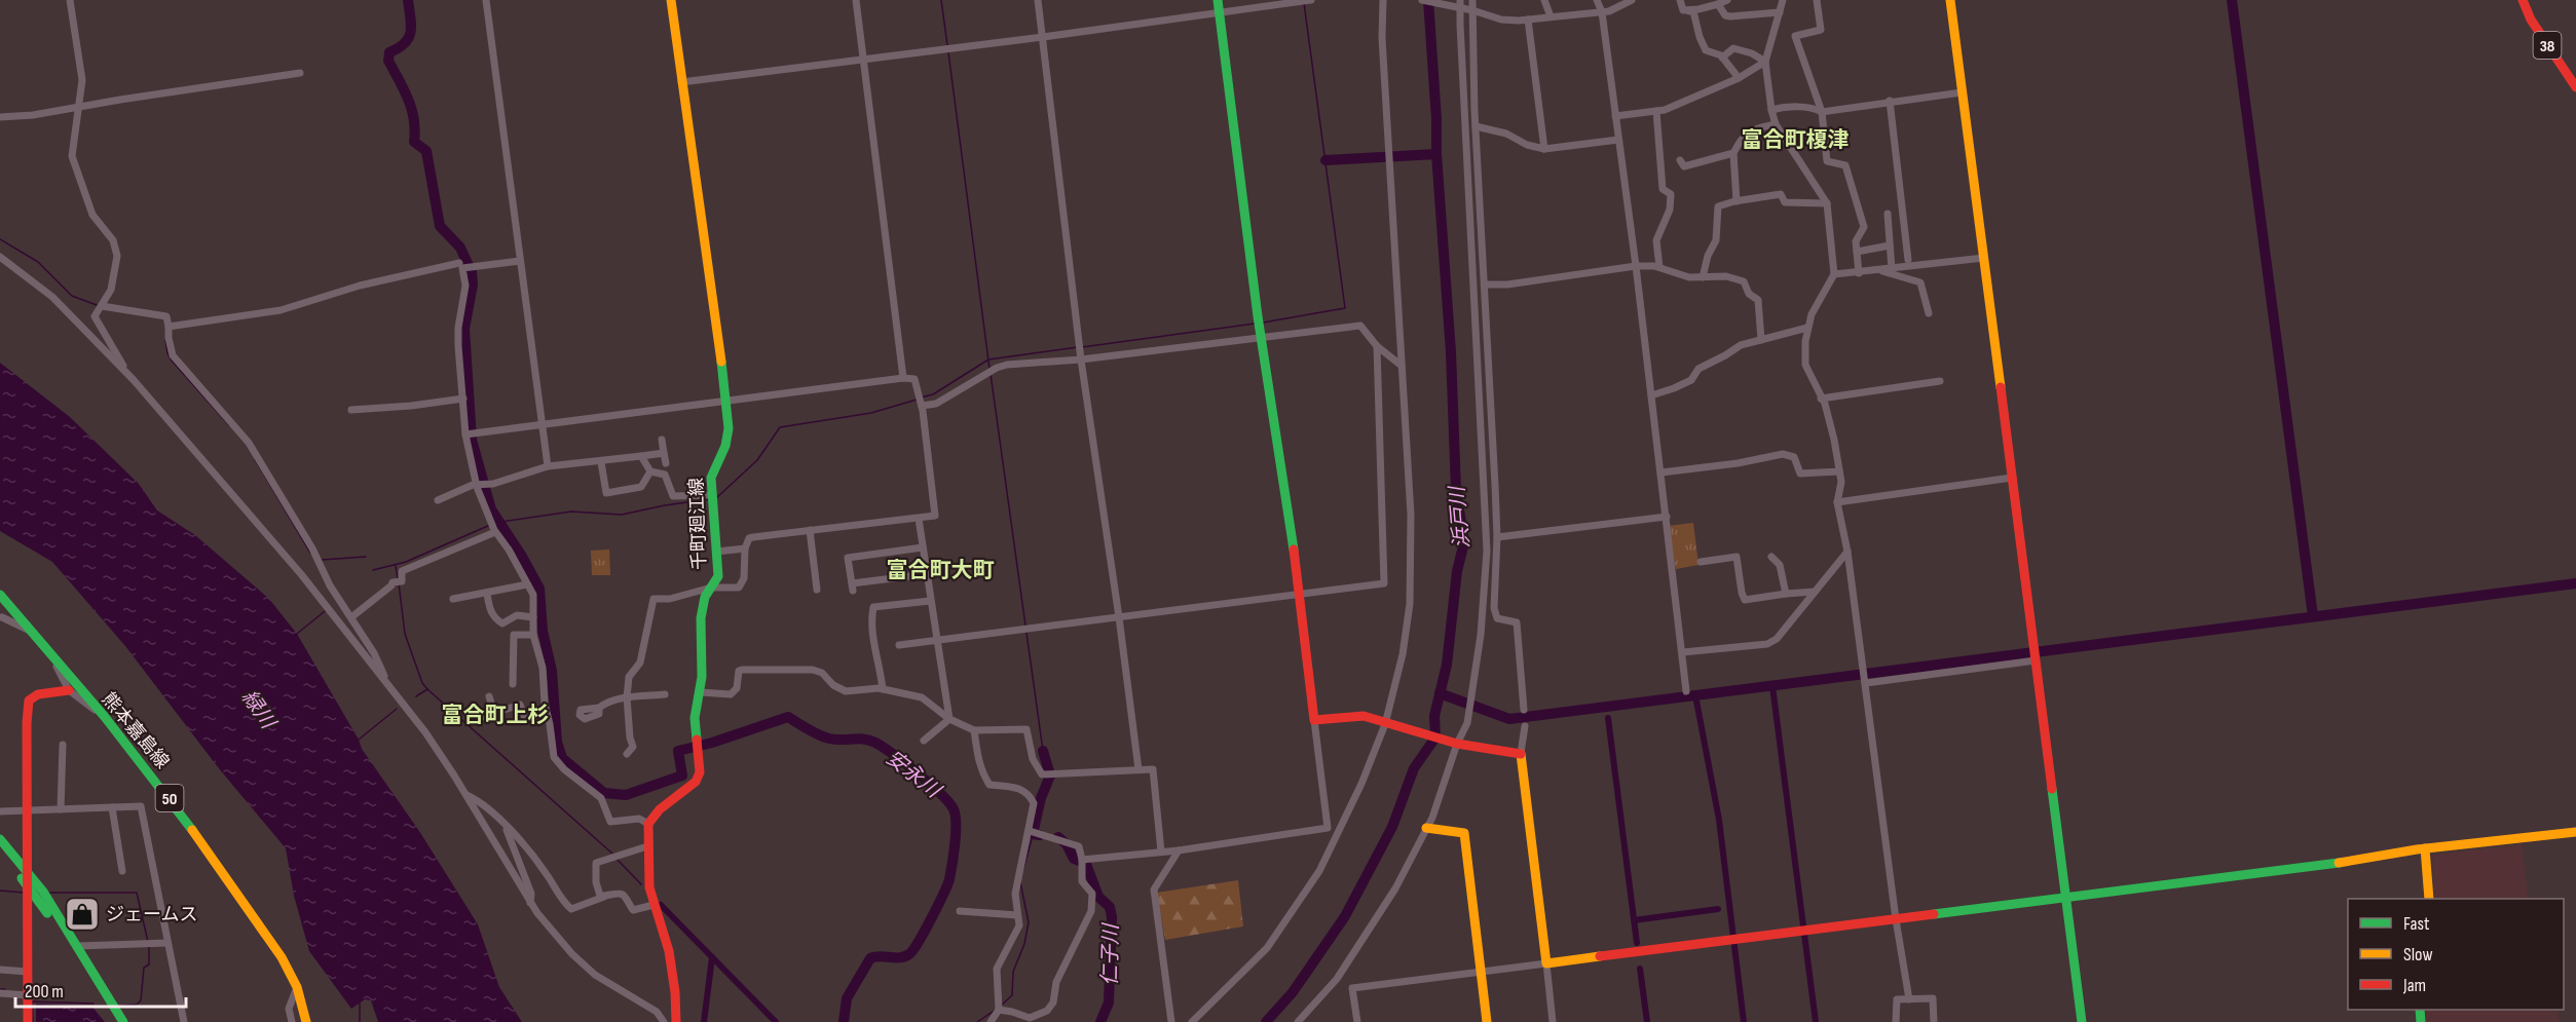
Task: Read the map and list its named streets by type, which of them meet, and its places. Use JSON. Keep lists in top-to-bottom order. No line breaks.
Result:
{"streets":{"main road":["38","千町廻江線","熊本嘉島線","50"]},"districts":["富合町榎津","富合町大町","富合町上杉"],"water":["浜戸川","緑川","安永川","仁子川"],"places":{"shop":["ジェームス"]},"legend":["Fast","Slow","Jam"],"scale_bar":"200 m"}
